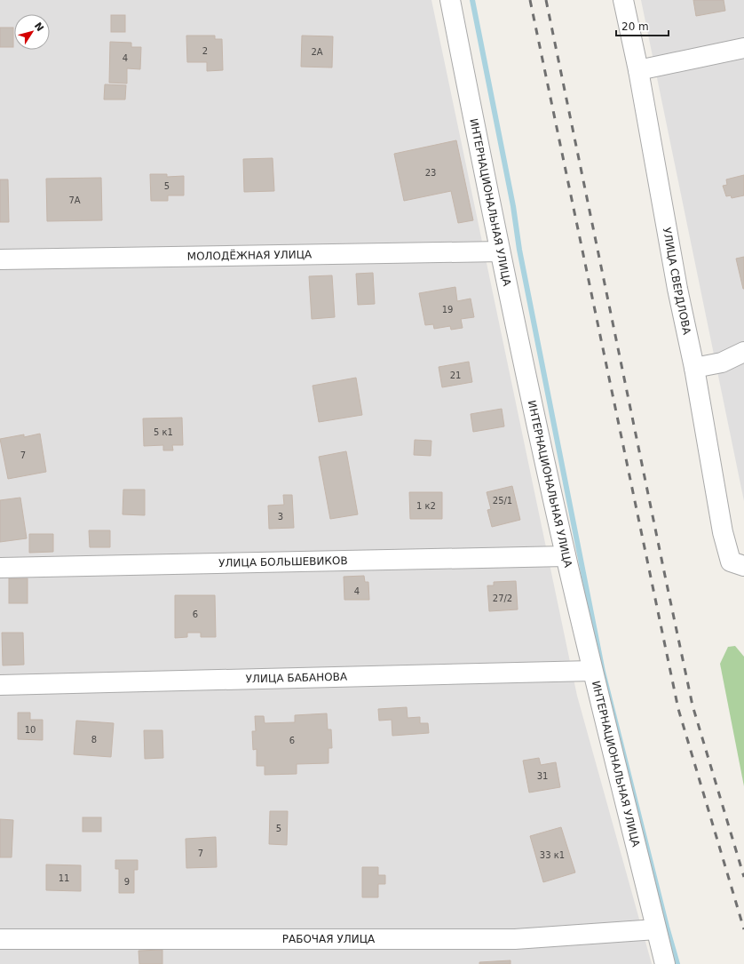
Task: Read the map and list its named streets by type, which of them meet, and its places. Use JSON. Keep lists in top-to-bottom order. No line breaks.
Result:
{"streets":{"street":["ИНТЕРНАЦИОНАЛЬНАЯ УЛИЦА","МОЛОДЁЖНАЯ УЛИЦА","УЛИЦА СВЕРДЛОВА","УЛИЦА БОЛЬШЕВИКОВ","УЛИЦА БАБАНОВА","РАБОЧАЯ УЛИЦА"]},"crossings":[["ИНТЕРНАЦИОНАЛЬНАЯ УЛИЦА","МОЛОДЁЖНАЯ УЛИЦА"],["ИНТЕРНАЦИОНАЛЬНАЯ УЛИЦА","УЛИЦА БОЛЬШЕВИКОВ"],["ИНТЕРНАЦИОНАЛЬНАЯ УЛИЦА","УЛИЦА БАБАНОВА"],["ИНТЕРНАЦИОНАЛЬНАЯ УЛИЦА","РАБОЧАЯ УЛИЦА"]],"house_numbers":["2","2А","4","23","5","7А","19","21","5 к1","7","25/1","1 к2","3","4","27/2","6","10","8","6","31","5","7","33 к1","11","9"],"scale_bar":"20 m","north":"top right"}
